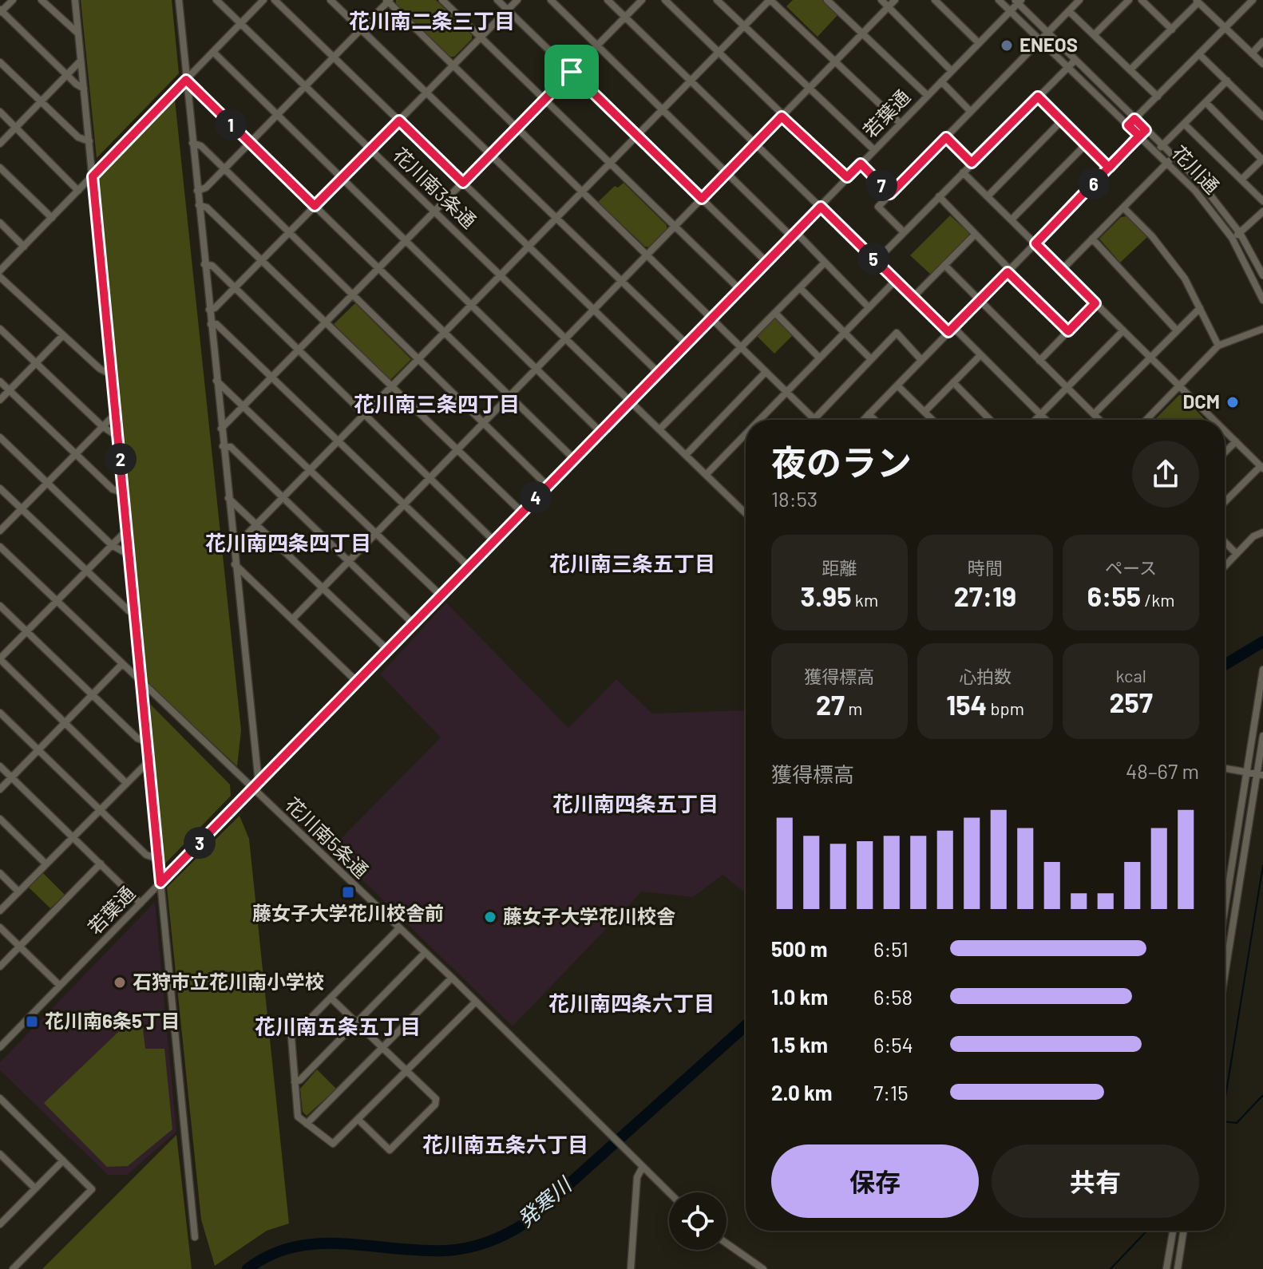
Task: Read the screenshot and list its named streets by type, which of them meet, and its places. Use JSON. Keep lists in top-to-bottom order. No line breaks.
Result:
{"streets":{"street":["若葉通","花川通","花川南3条通","花川南5条通"]},"crossings":[["若葉通","花川通"],["若葉通","花川南3条通"],["若葉通","花川南5条通"]],"districts":["花川南二条三丁目","花川南三条四丁目","花川南四条四丁目","花川南三条五丁目","花川南四条五丁目","花川南四条六丁目","花川南五条五丁目","花川南五条六丁目"],"water":["発寒川"],"places":{"other":["ENEOS","DCM","藤女子大学花川校舎","石狩市立花川南小学校"],"transit":["藤女子大学花川校舎前","花川南6条5丁目"]},"page":{"pins":["1","6","7","5","2","4","3"],"heading":["夜のラン","18:53"],"stats":[["距離","3.95 km"],["時間","27:19"],["ペース","6:55 /km"],["獲得標高","27 m"],["心拍数","154 bpm"],["kcal","257"]],"chart":["獲得標高","48–67 m"],"list":[{"name":"500 m","note":"6:51"},{"name":"1.0 km","note":"6:58"},{"name":"1.5 km","note":"6:54"},{"name":"2.0 km","note":"7:15"}],"buttons":["保存","共有"]}}
